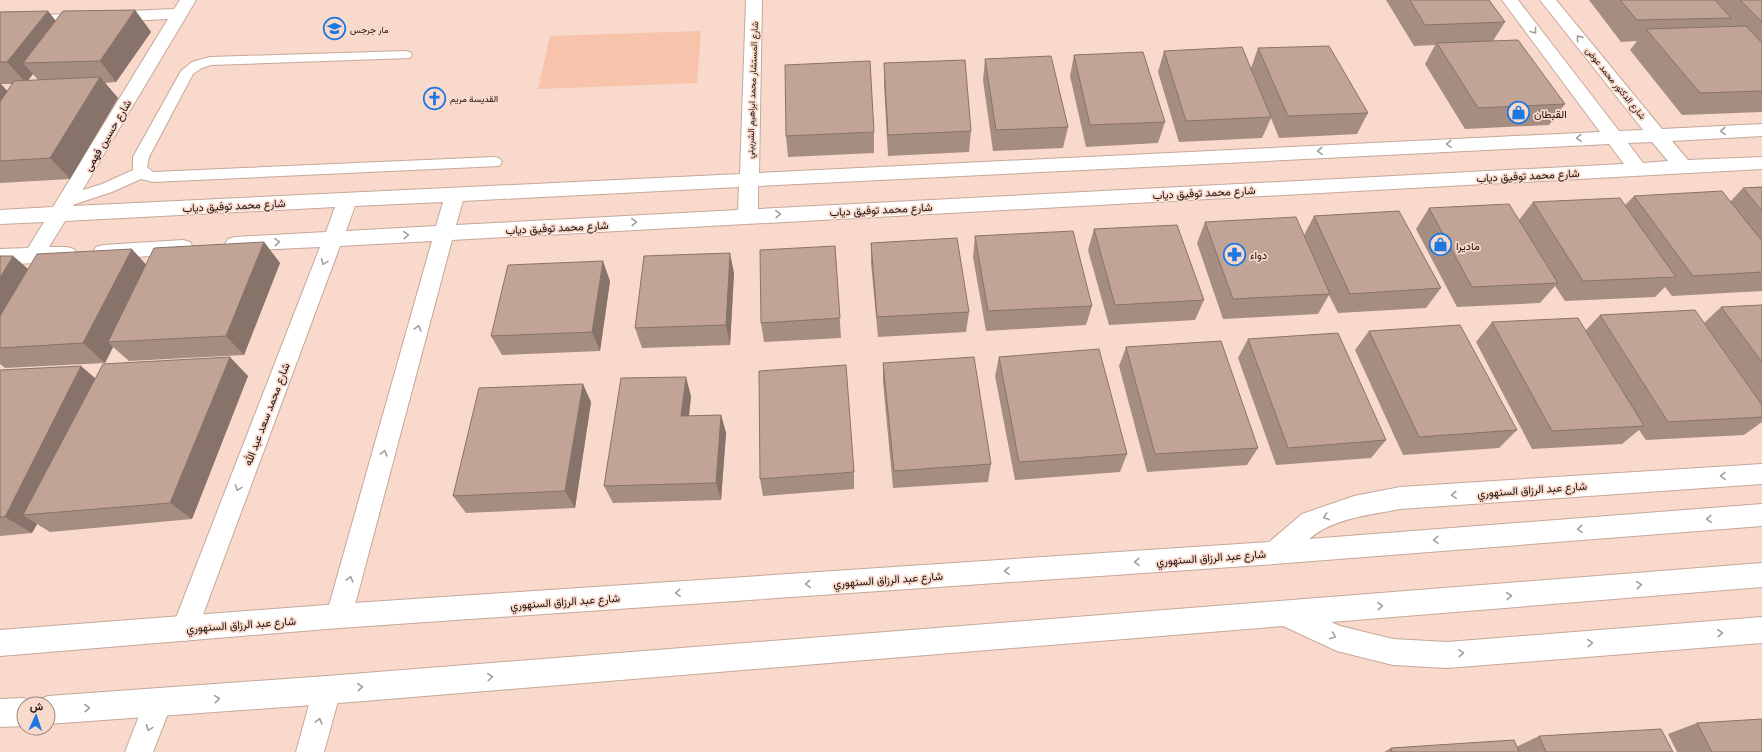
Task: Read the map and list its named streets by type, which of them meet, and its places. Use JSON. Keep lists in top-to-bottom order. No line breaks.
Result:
{"streets":{"street":["شارع الدكتور محمد عوض","شارع المستشار محمد ابراهيم الشربيني","شارع حسين فهمى","شارع محمد توفيق دياب","شارع محمد سعد عبد الله","شارع عبد الرزاق السنهوري"]},"crossings":[["شارع الدكتور محمد عوض","شارع محمد توفيق دياب"],["شارع المستشار محمد ابراهيم الشربيني","شارع محمد توفيق دياب"],["شارع حسين فهمى","شارع محمد توفيق دياب"],["شارع محمد توفيق دياب","شارع محمد سعد عبد الله"],["شارع محمد سعد عبد الله","شارع عبد الرزاق السنهوري"]],"places":{"school or university":["مار جرجس"],"church":["القديسة مريم"],"shop":["القبطان","ماديرا"],"pharmacy":["دواء"]},"north":"top"}
